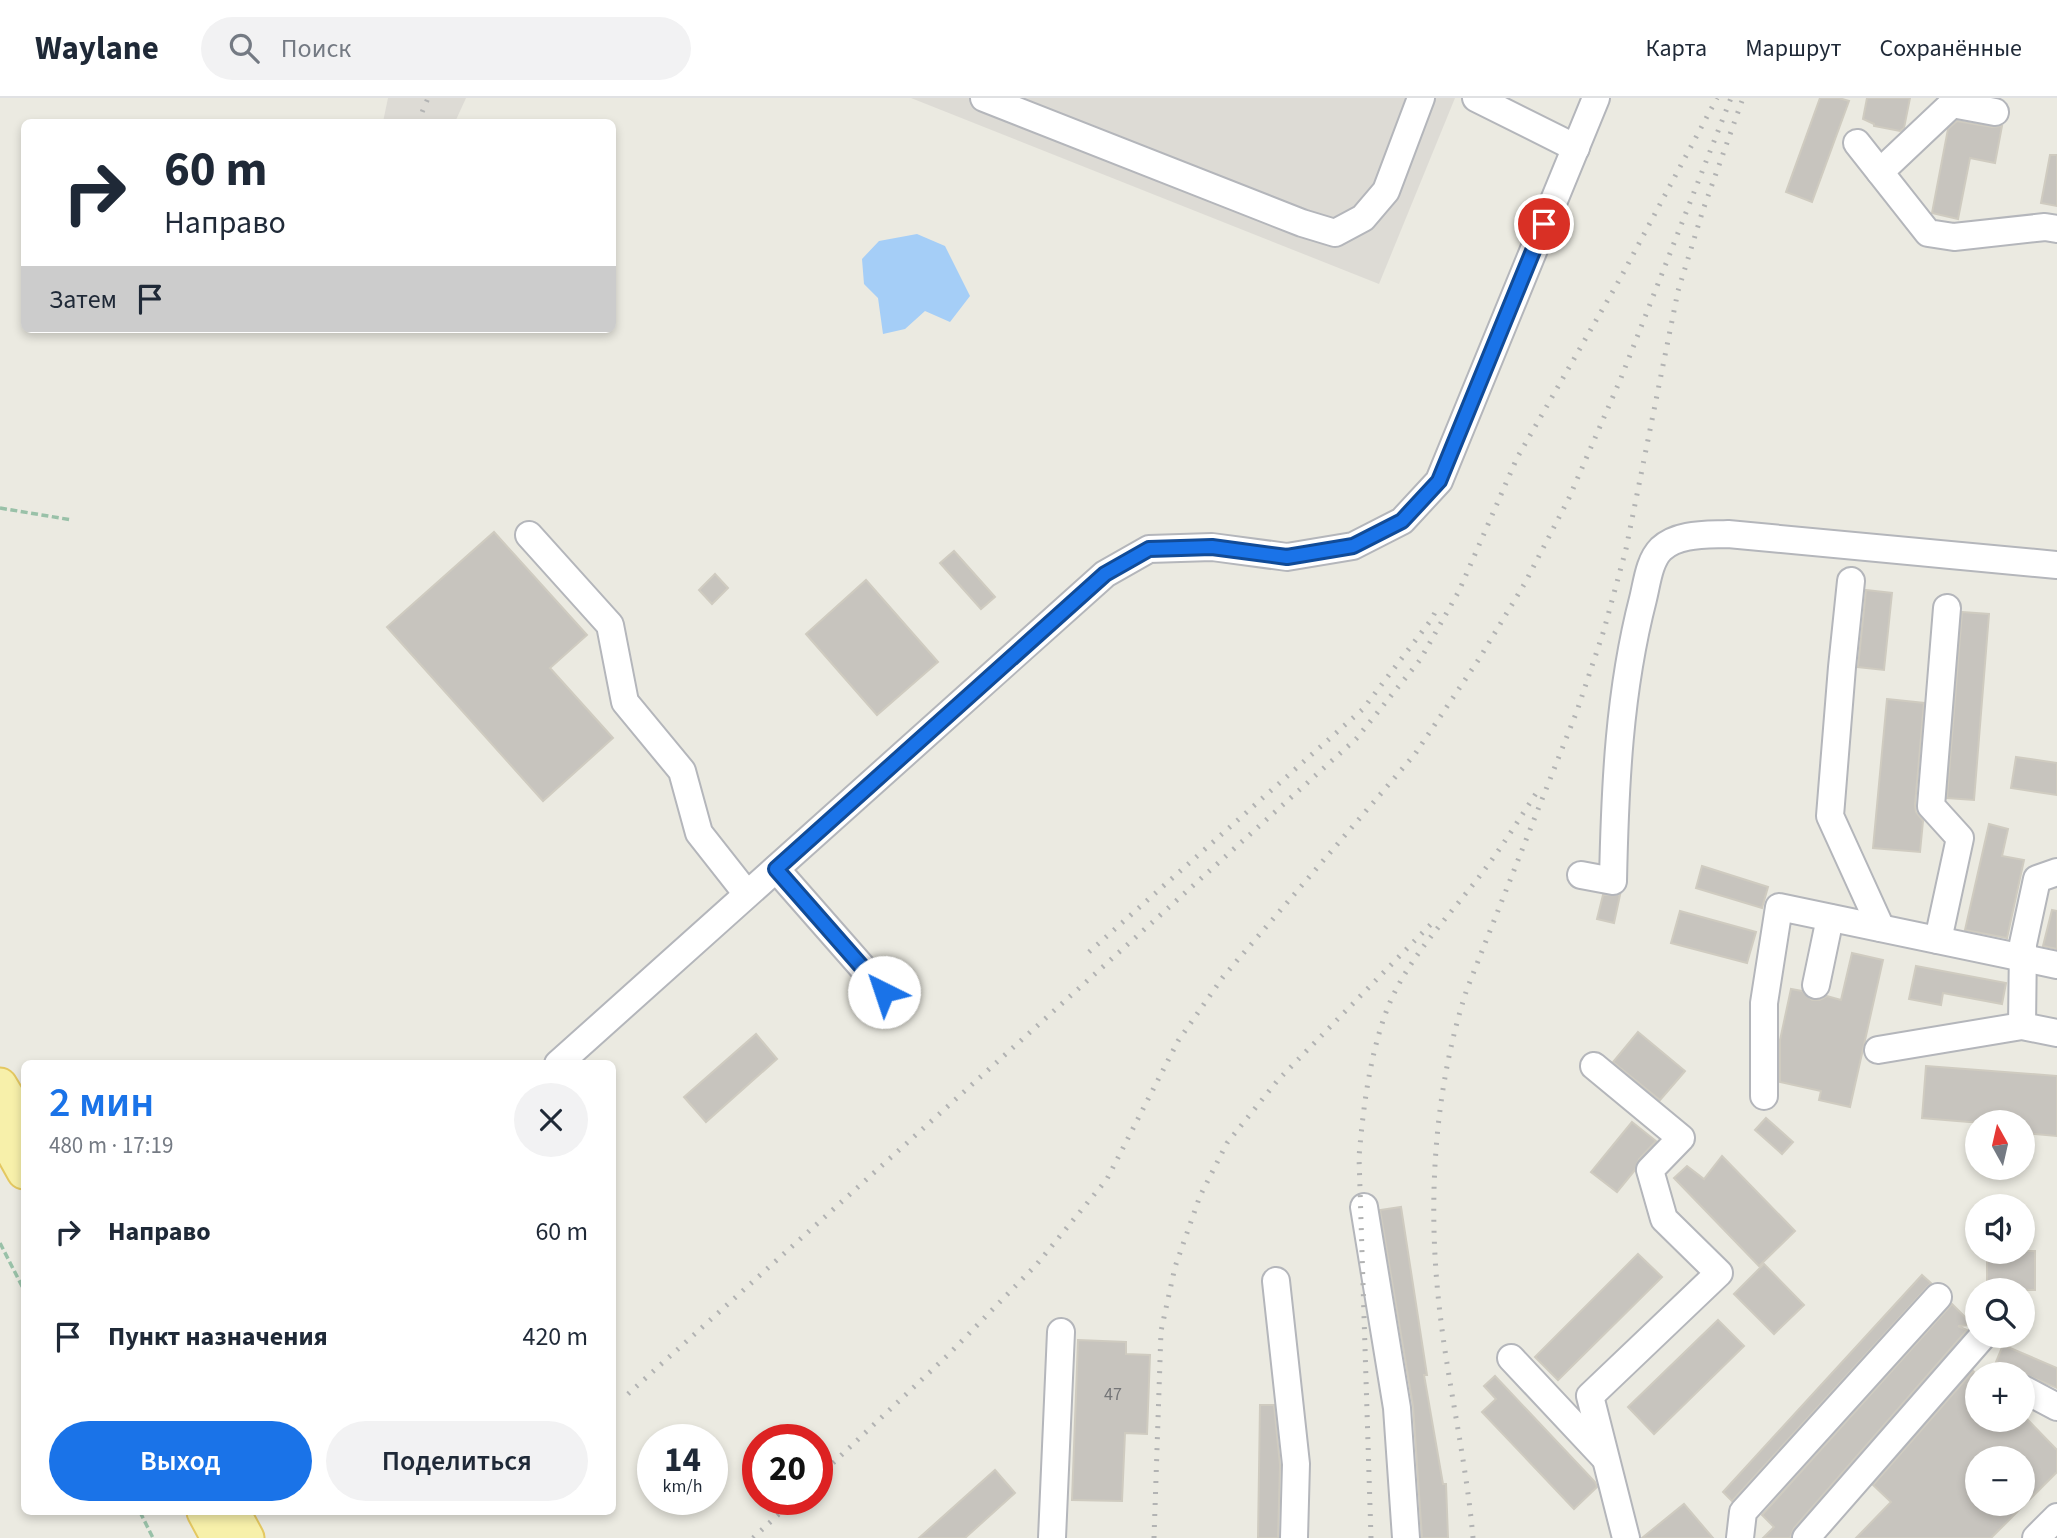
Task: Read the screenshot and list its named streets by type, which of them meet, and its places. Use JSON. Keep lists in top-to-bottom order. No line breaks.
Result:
{"house_numbers":["47"],"north":"top","page":{"header":"Waylane","search":"Поиск","nav":["Карта","Маршрут","Сохранённые"],"turn":["60 m","Направо"],"then":"Затем","heading":["2 мин","480 m · 17:19"],"map_buttons":["+","−"],"list":[{"name":"Направо","value":"60 m"},{"name":"Пункт назначения","value":"420 m"}],"buttons":["Выход","Поделиться"],"speed":"14 km/h","limit":"20"}}
